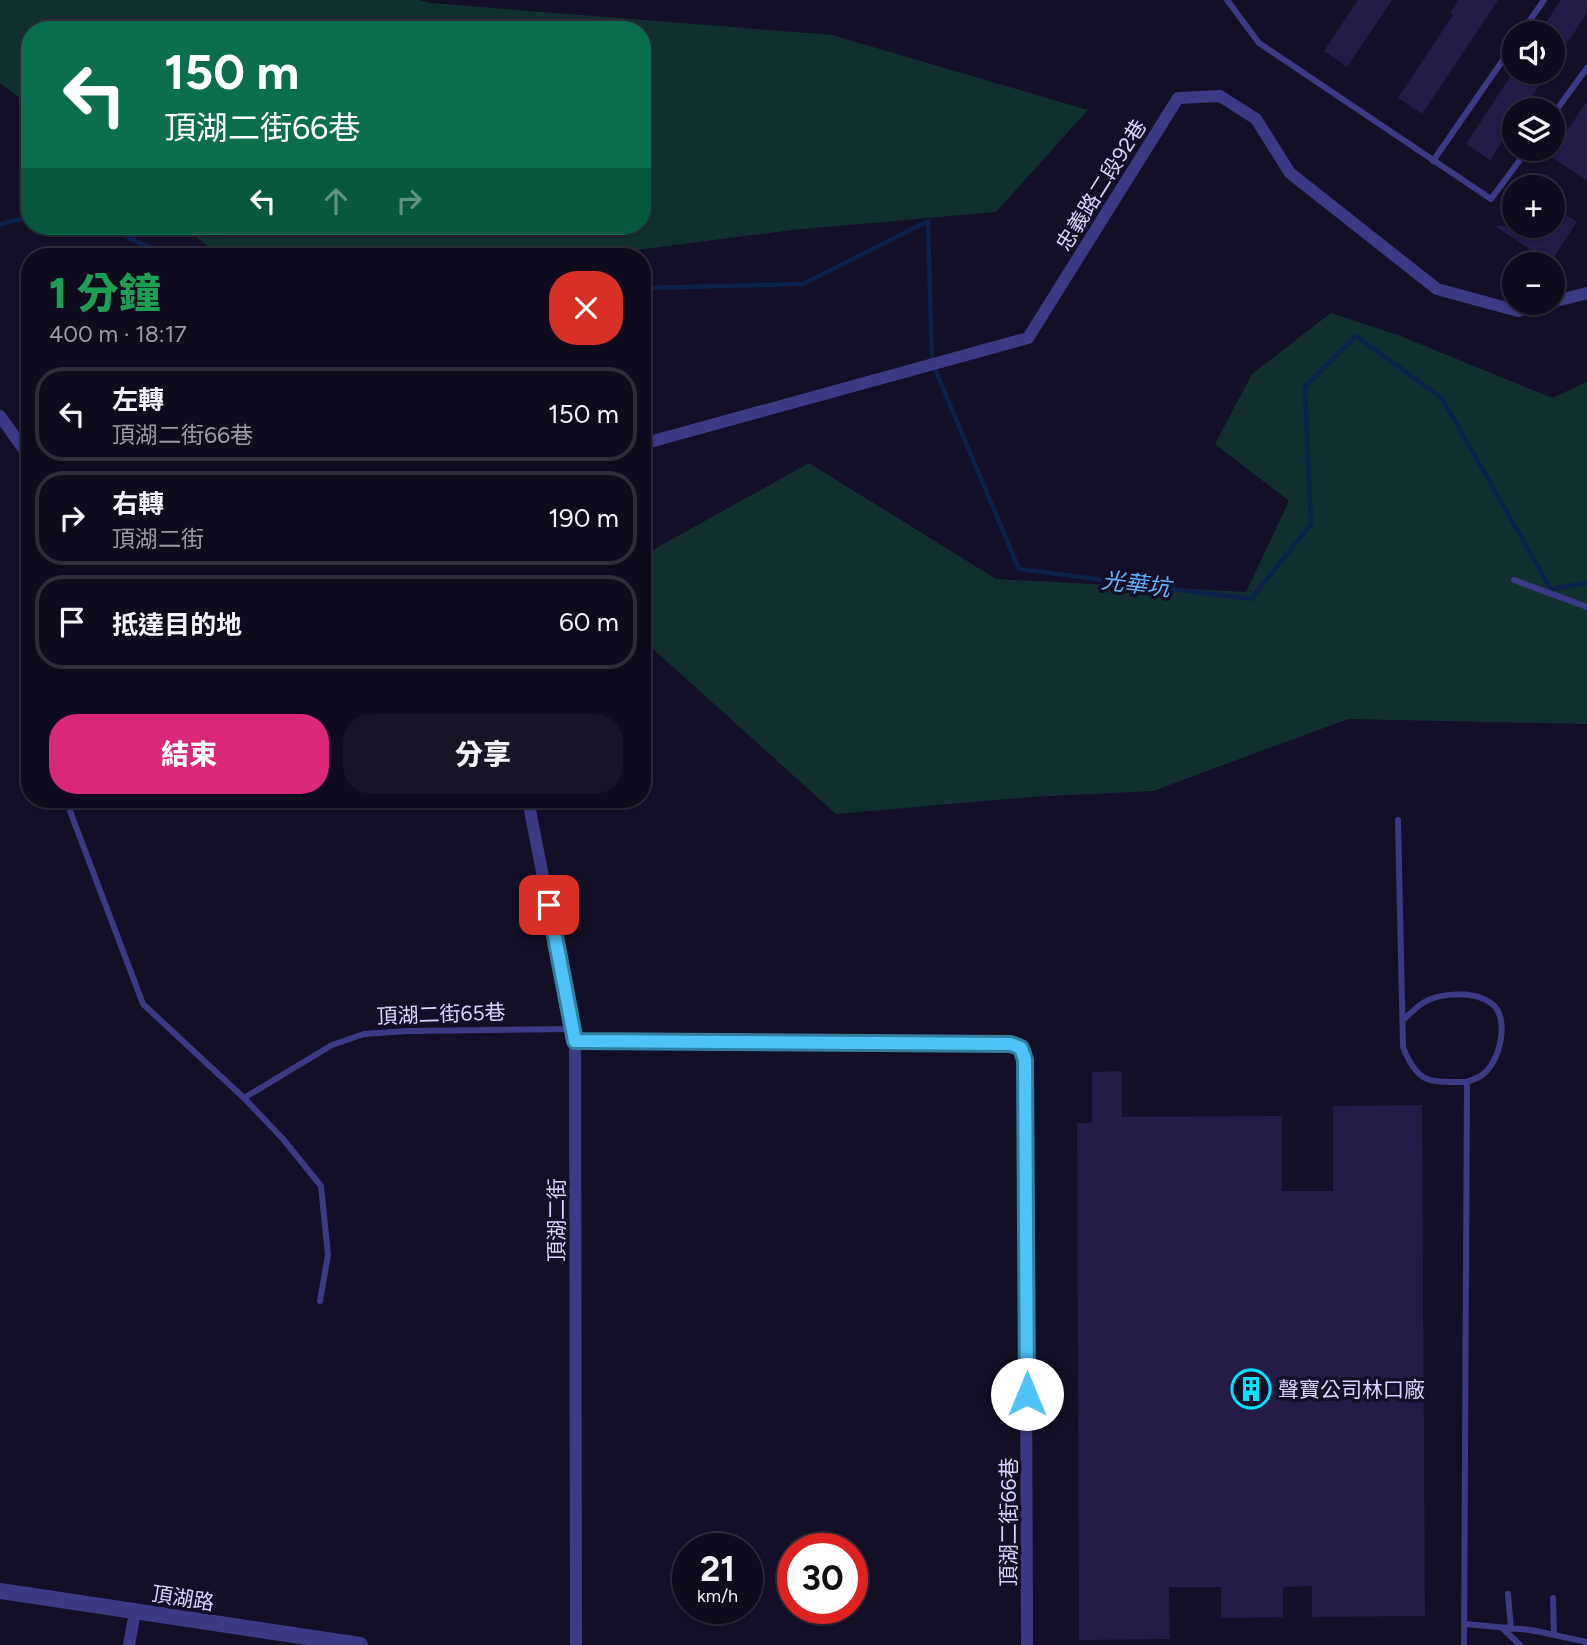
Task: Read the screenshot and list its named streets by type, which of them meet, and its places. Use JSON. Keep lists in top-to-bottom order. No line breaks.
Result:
{"streets":{"street":["忠義路二段92巷","頂湖二街","頂湖二街66巷","頂湖路"],"lane":["頂湖二街65巷"]},"crossings":[["頂湖二街65巷","頂湖二街"],["頂湖二街65巷","頂湖二街66巷"],["頂湖二街","頂湖二街66巷"]],"water":["光華坑"],"places":{"building":["聲寶公司林口廠"]},"page":{"map_buttons":["+","−"],"turn":["150 m","頂湖二街66巷"],"heading":["1 分鐘","400 m · 18:17"],"list":[{"name":"左轉","note":"頂湖二街66巷","value":"150 m"},{"name":"右轉","note":"頂湖二街","value":"190 m"},{"name":"抵達目的地","value":"60 m"}],"buttons":["結束","分享"],"speed":"21 km/h","limit":"30"}}
